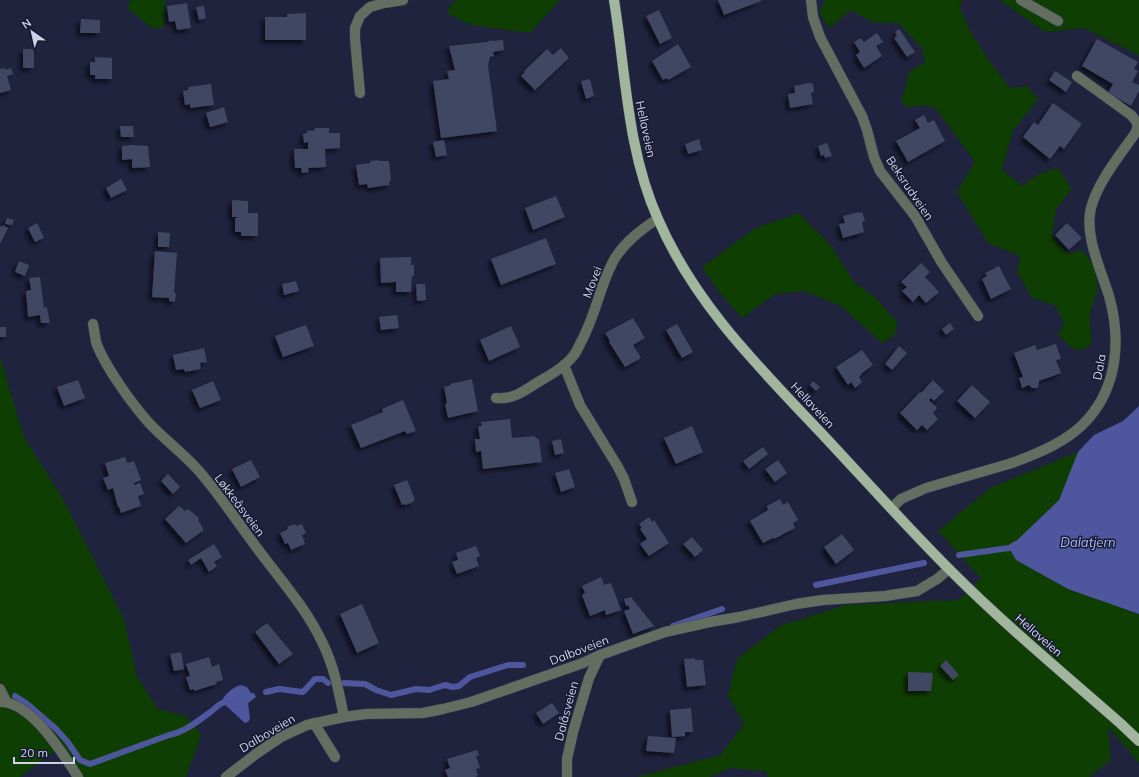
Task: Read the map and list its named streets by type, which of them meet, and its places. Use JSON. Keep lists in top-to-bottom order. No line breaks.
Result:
{"streets":{"main road":["Hellaveien"],"street":["Beksrudveien","Movei","Dala","Løkkeåsveien","Dalboveien","Dalåsveien"]},"crossings":[["Hellaveien","Movei"],["Hellaveien","Dala"],["Hellaveien","Dalboveien"],["Løkkeåsveien","Dalboveien"],["Dalboveien","Dalåsveien"]],"water":["Dalatjern"],"scale_bar":"20 m","north":"top left"}
